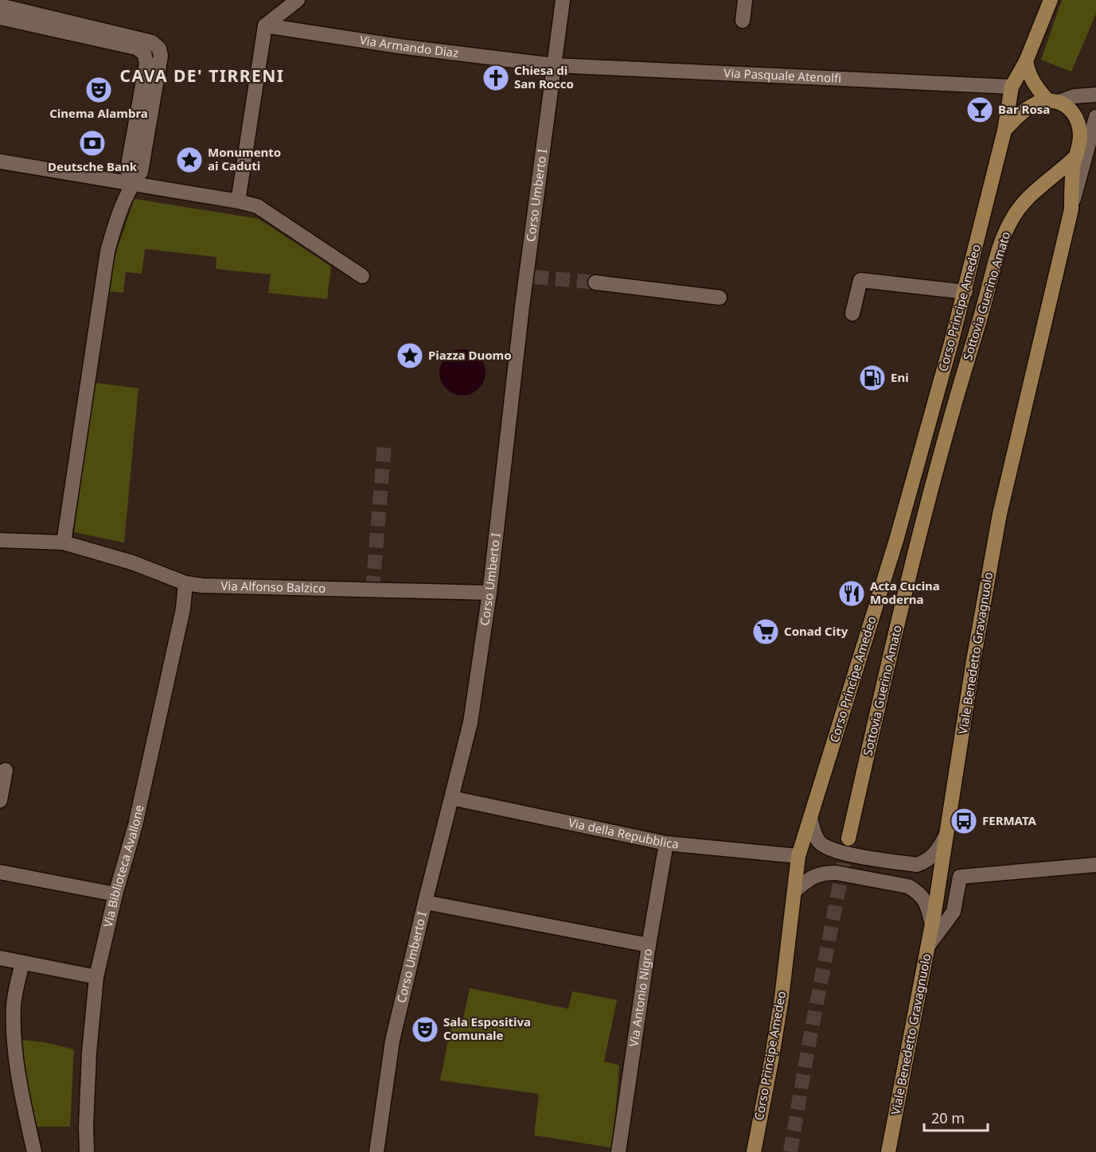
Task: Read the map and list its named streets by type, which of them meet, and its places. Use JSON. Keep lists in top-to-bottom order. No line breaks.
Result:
{"streets":{"main road":["Sottovia Guerino Amato","Corso Principe Amedeo","Viale Benedetto Gravagnuolo"],"street":["Via Armando Diaz","Via Pasquale Atenolfi","Corso Umberto I","Via Alfonso Balzico","Via della Repubblica","Via Biblioteca Avallone","Via Antonio Nigro"]},"crossings":[["Via Armando Diaz","Via Pasquale Atenolfi"],["Via Armando Diaz","Corso Umberto I"],["Via Pasquale Atenolfi","Corso Umberto I"],["Via Pasquale Atenolfi","Corso Principe Amedeo"],["Corso Umberto I","Via Alfonso Balzico"],["Corso Umberto I","Via della Repubblica"],["Sottovia Guerino Amato","Corso Principe Amedeo"],["Sottovia Guerino Amato","Viale Benedetto Gravagnuolo"],["Corso Principe Amedeo","Via della Repubblica"],["Via Alfonso Balzico","Via Biblioteca Avallone"],["Via della Repubblica","Via Antonio Nigro"]],"districts":["CAVA DE' TIRRENI"],"places":{"church":["Chiesa di San Rocco"],"theatre":["Cinema Alambra","Sala Espositiva Comunale"],"bar":["Bar Rosa"],"bank":["Deutsche Bank"],"place":["Monumento ai Caduti","Piazza Duomo"],"fuel station":["Eni"],"restaurant":["Acta Cucina Moderna"],"supermarket":["Conad City"],"bus stop":["FERMATA"]},"scale_bar":"20 m"}
